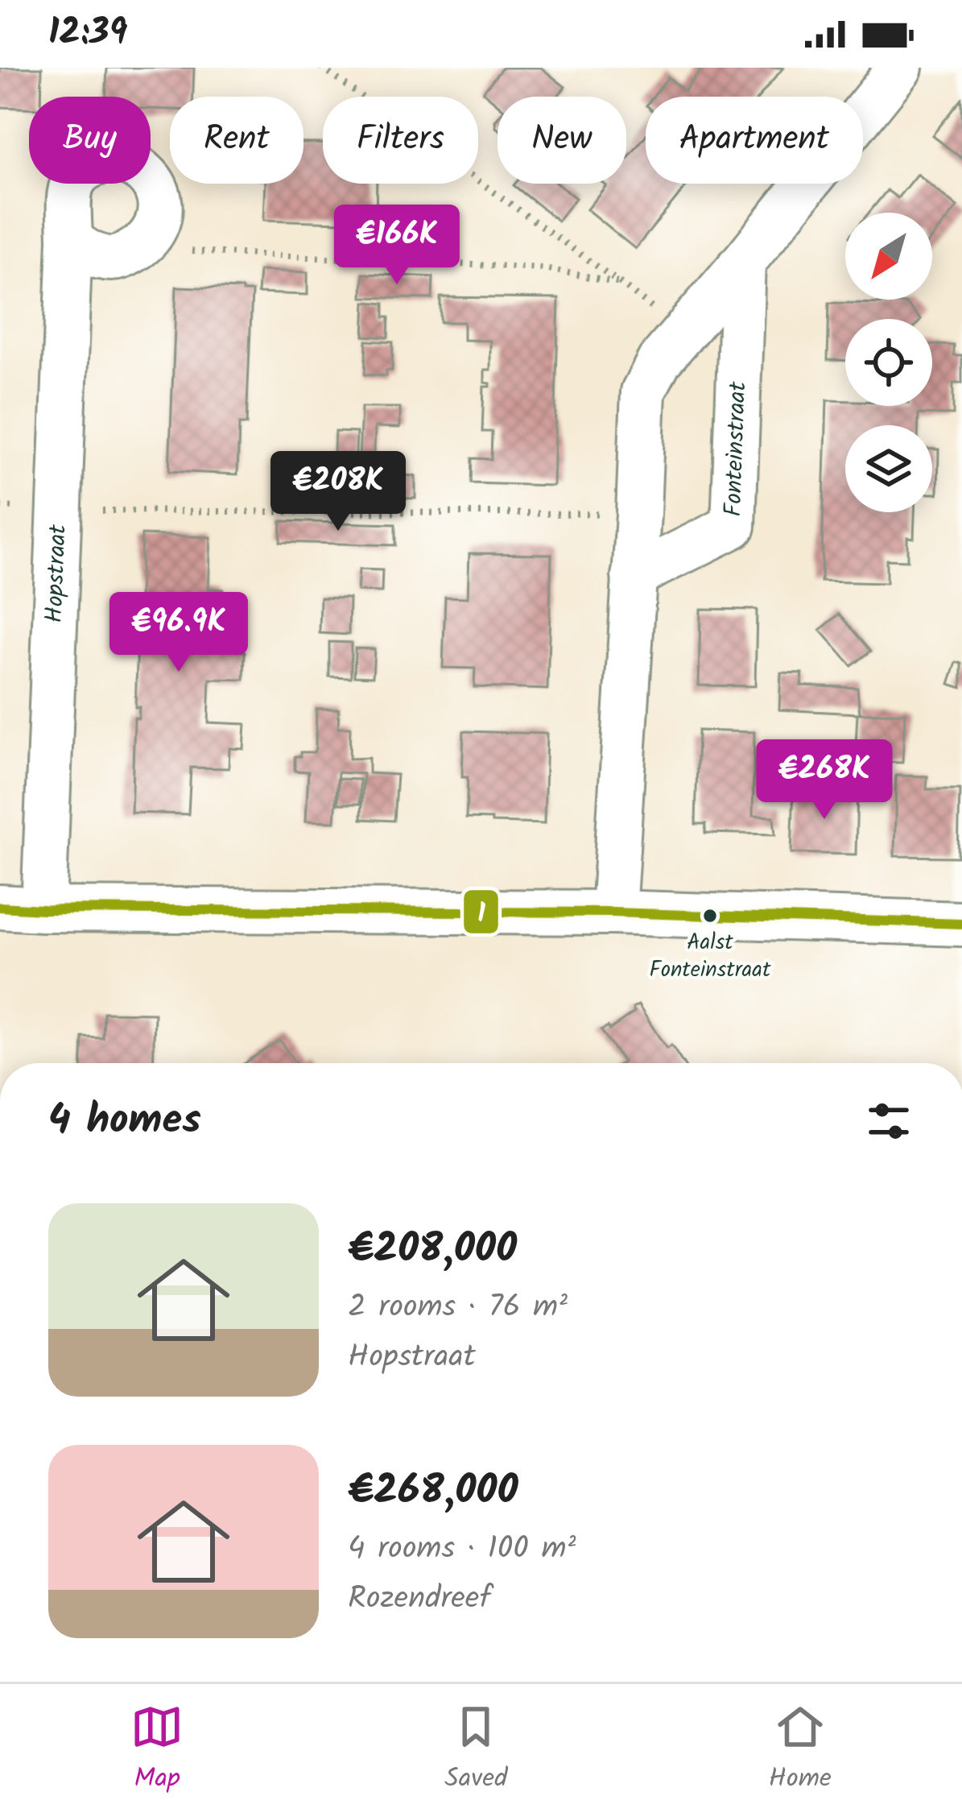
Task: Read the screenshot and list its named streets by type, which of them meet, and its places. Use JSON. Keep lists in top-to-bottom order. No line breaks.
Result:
{"streets":{"street":["Fonteinstraat","Hopstraat"]},"places":["Aalst Fonteinstraat"],"lines":["transit line 1"],"north":"bottom left","page":{"status":"12:39","chip":["Buy","Rent","Filters","New","Apartment"],"price":["€166K","€208K","€96.9K","€268K"],"heading":"4 homes","list":[{"name":"€208,000","note":"2 rooms · 76 m² · Hopstraat"},{"name":"€268,000","note":"4 rooms · 100 m² · Rozendreef"}],"tabs":["Map","Saved","Home"]}}
